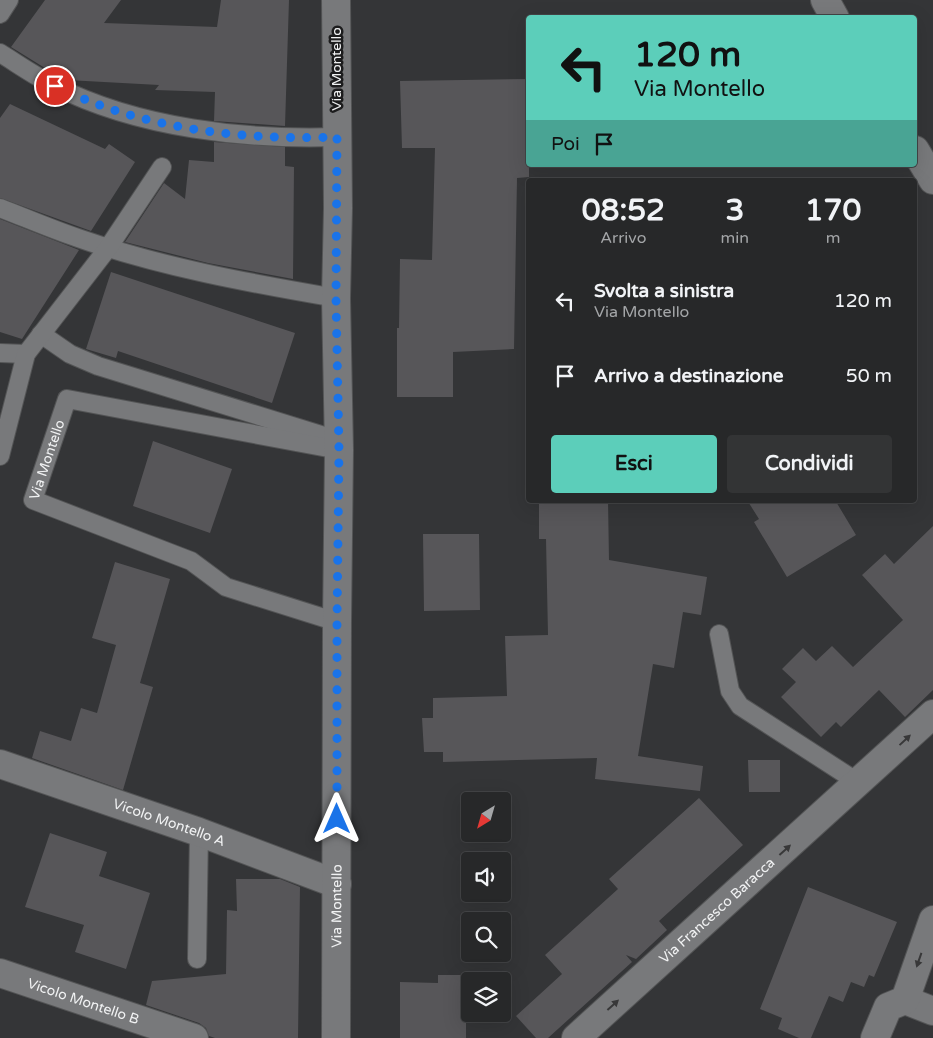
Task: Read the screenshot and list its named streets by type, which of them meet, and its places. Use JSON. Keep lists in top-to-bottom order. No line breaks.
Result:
{"streets":{"street":["Via Montello","Vicolo Montello A","Via Francesco Baracca","Vicolo Montello B"]},"crossings":[["Via Montello","Vicolo Montello A"]],"one_way":["Via Francesco Baracca"],"north":"bottom left","page":{"turn":["120 m","Via Montello"],"then":"Poi","eta":["08:52","Arrivo","3","min","170","m"],"list":[{"name":"Svolta a sinistra","note":"Via Montello","value":"120 m"},{"name":"Arrivo a destinazione","value":"50 m"}],"buttons":["Esci","Condividi"]}}
